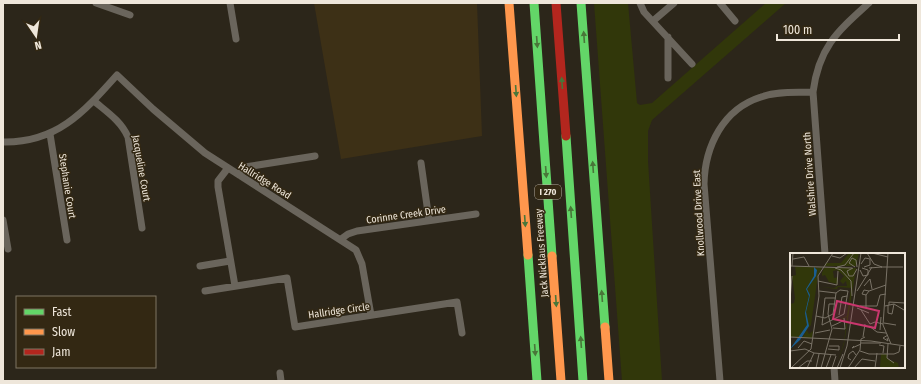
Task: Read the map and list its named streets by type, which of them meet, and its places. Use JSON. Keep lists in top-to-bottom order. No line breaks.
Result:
{"streets":{"highway":["I 270","Jack Nicklaus Freeway"],"street":["Jacqueline Court","Walshire Drive North","Hallridge Road","Stephanie Court","Knollwood Drive East","Corinne Creek Drive","Hallridge Circle"]},"crossings":[["Jacqueline Court","Hallridge Road"],["Walshire Drive North","Knollwood Drive East"],["Hallridge Road","Corinne Creek Drive"],["Hallridge Road","Hallridge Circle"]],"legend":["Fast","Slow","Jam"],"scale_bar":"100 m","north":"bottom"}
